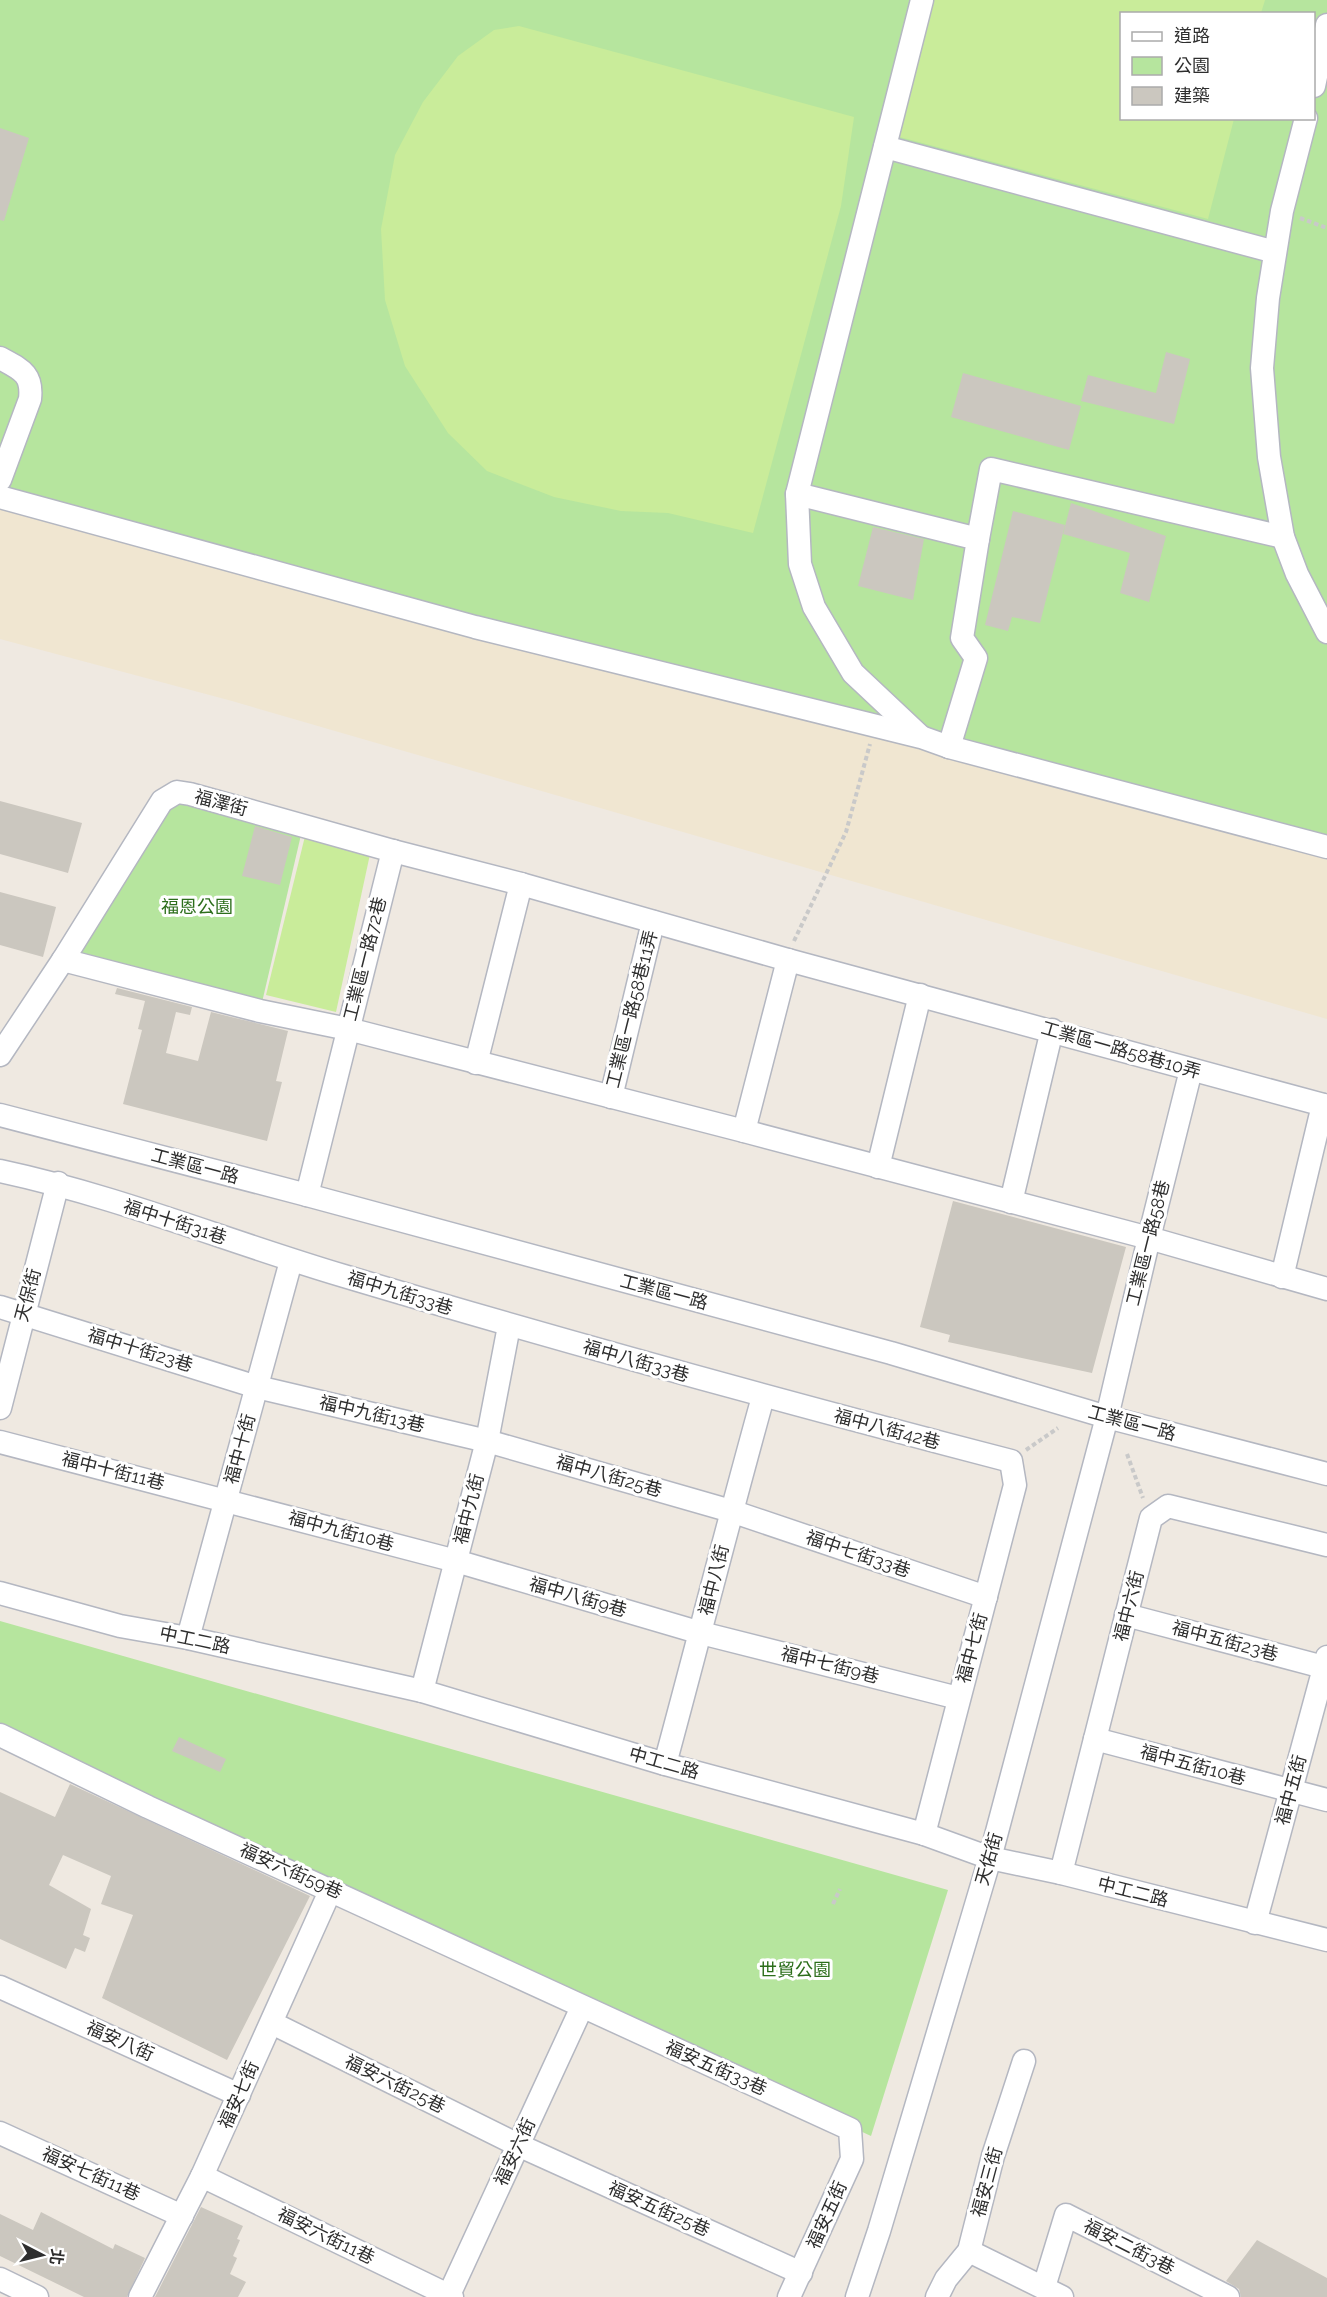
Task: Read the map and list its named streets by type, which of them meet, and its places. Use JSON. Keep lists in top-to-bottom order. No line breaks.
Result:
{"streets":{"street":["福澤街","工業區一路72巷","工業區一路58巷11弄","工業區一路58巷10弄","工業區一路","福中十街31巷","工業區一路58巷","福中九街33巷","天保街","福中十街23巷","福中八街33巷","福中九街13巷","福中八街42巷","福中十街","福中十街11巷","福中八街25巷","福中九街","福中九街10巷","福中七街33巷","福中八街","福中八街9巷","福中六街","中工二路","福中五街23巷","福中七街","福中七街9巷","福中五街10巷","福中五街","天佑街","福安六街59巷","福安八街","福安五街33巷","福安六街25巷","福安七街","福安六街","福安七街11巷","福安三街","福安五街25巷","福安五街","福安六街11巷","福安二街3巷"]},"crossings":[["福澤街","工業區一路72巷"],["工業區一路72巷","工業區一路58巷11弄"],["工業區一路72巷","工業區一路"],["工業區一路58巷11弄","工業區一路58巷10弄"],["工業區一路58巷10弄","工業區一路58巷"],["工業區一路","工業區一路58巷"],["工業區一路","天佑街"],["福中十街31巷","福中九街33巷"],["福中十街31巷","天保街"],["福中十街31巷","福中十街"],["工業區一路58巷","天佑街"],["福中九街33巷","福中八街33巷"],["福中九街33巷","福中十街"],["福中九街33巷","福中九街"],["天保街","福中十街23巷"],["福中十街23巷","福中九街13巷"],["福中十街23巷","福中十街"],["福中八街33巷","福中八街42巷"],["福中八街33巷","福中九街"],["福中八街33巷","福中八街"],["福中九街13巷","福中十街"],["福中九街13巷","福中八街25巷"],["福中九街13巷","福中九街"],["福中八街42巷","福中八街"],["福中八街42巷","福中七街"],["福中十街","福中十街11巷"],["福中十街","福中九街10巷"],["福中十街","中工二路"],["福中十街11巷","福中九街10巷"],["福中八街25巷","福中九街"],["福中八街25巷","福中七街33巷"],["福中八街25巷","福中八街"],["福中九街","福中九街10巷"],["福中九街","福中八街9巷"],["福中九街","中工二路"],["福中九街10巷","福中八街9巷"],["福中七街33巷","福中八街"],["福中七街33巷","福中七街"],["福中八街","福中八街9巷"],["福中八街","中工二路"],["福中八街","福中七街9巷"],["福中八街9巷","福中七街9巷"],["福中六街","中工二路"],["福中六街","福中五街23巷"],["福中六街","福中五街10巷"],["中工二路","福中七街"],["中工二路","福中五街"],["中工二路","天佑街"],["福中五街23巷","福中五街"],["福中七街","福中七街9巷"],["福中五街10巷","福中五街"],["福安六街59巷","福安五街33巷"],["福安六街59巷","福安七街"],["福安六街59巷","福安六街"],["福安八街","福安七街"],["福安五街33巷","福安六街"],["福安五街33巷","福安五街"],["福安六街25巷","福安七街"],["福安六街25巷","福安六街"],["福安六街25巷","福安五街25巷"],["福安七街","福安七街11巷"],["福安七街","福安六街11巷"],["福安六街","福安五街25巷"],["福安六街","福安六街11巷"],["福安五街25巷","福安五街"]],"parks":["福恩公園","世貿公園"],"legend":["道路","公園","建築"],"north":"right"}
